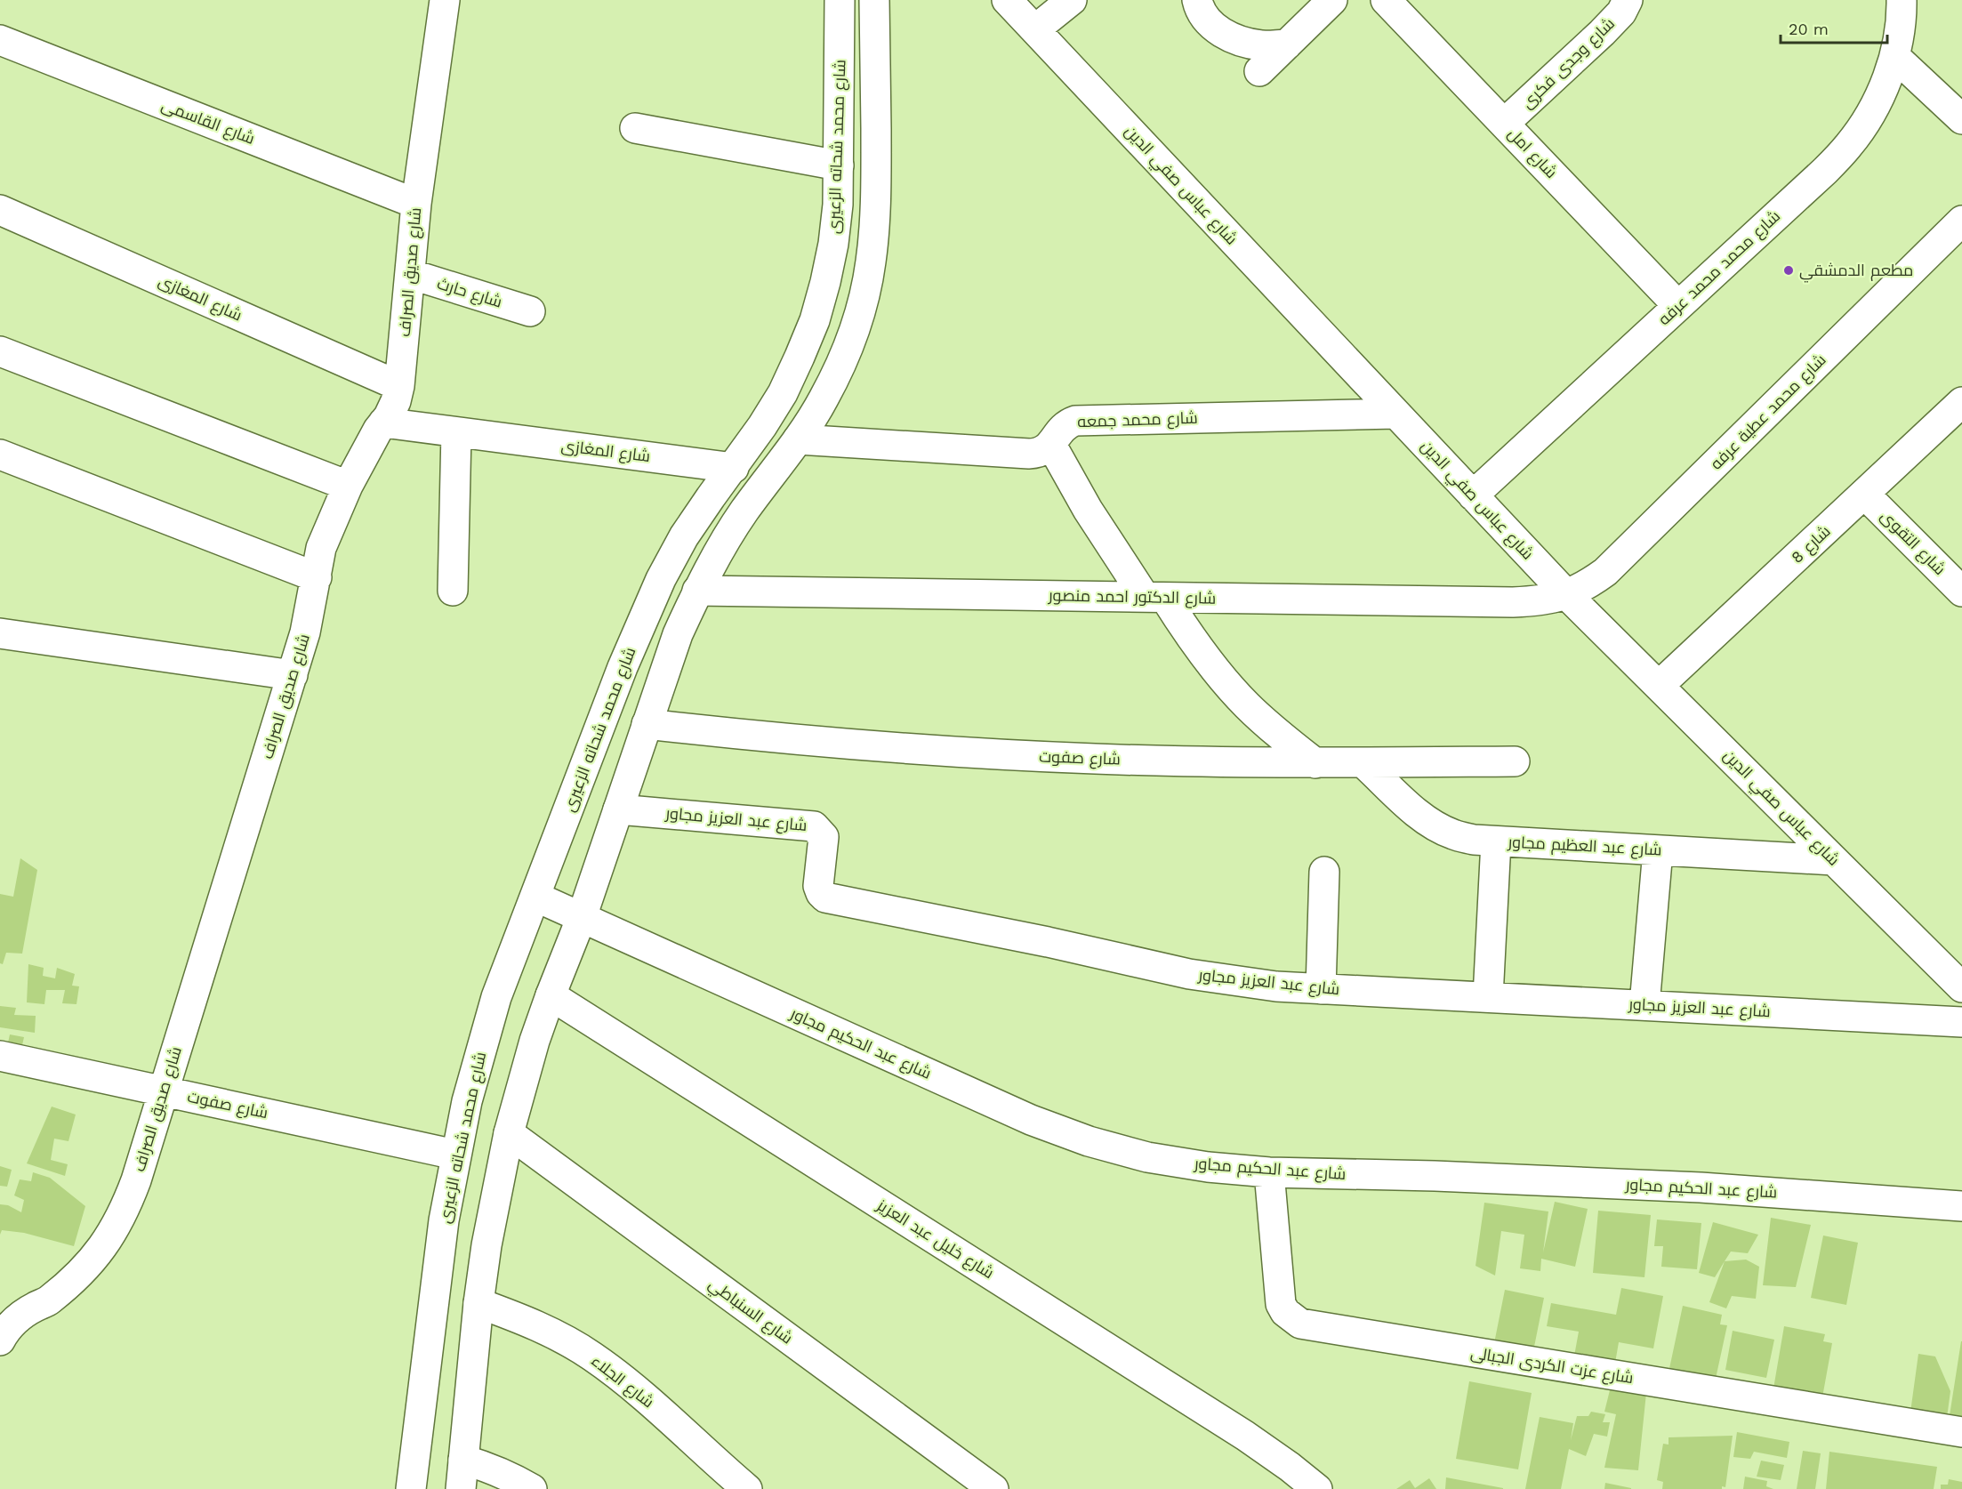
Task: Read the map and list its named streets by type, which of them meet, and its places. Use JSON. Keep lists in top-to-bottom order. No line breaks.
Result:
{"streets":{"street":["شارع وجدى فكرى","شارع القاسمى","شارع محمد شحاته الزعيرى","شارع امل","شارع عباس صفي الدين","شارع محمد محمد عرفه","شارع صديق الصراف","شارع حارث","شارع المغازى","شارع محمد عطية عرفه","شارع محمد جمعه","شارع التقوى","شارع 8","شارع الدكتور احمد منصور","شارع صفوت","شارع عبد العزيز مجاور","شارع عبد العظيم مجاور","شارع عبد الحكيم مجاور","شارع خليل عبد العزيز","شارع السنباطي","شارع عزت الكردى الجبالى","شارع الجلاء"]},"crossings":[["شارع وجدى فكرى","شارع امل"],["شارع القاسمى","شارع صديق الصراف"],["شارع محمد شحاته الزعيرى","شارع المغازى"],["شارع محمد شحاته الزعيرى","شارع صفوت"],["شارع محمد شحاته الزعيرى","شارع عبد الحكيم مجاور"],["شارع امل","شارع محمد محمد عرفه"],["شارع عباس صفي الدين","شارع محمد محمد عرفه"],["شارع عباس صفي الدين","شارع محمد عطية عرفه"],["شارع عباس صفي الدين","شارع محمد جمعه"],["شارع عباس صفي الدين","شارع 8"],["شارع عباس صفي الدين","شارع الدكتور احمد منصور"],["شارع عباس صفي الدين","شارع عبد العظيم مجاور"],["شارع صديق الصراف","شارع حارث"],["شارع صديق الصراف","شارع المغازى"],["شارع صديق الصراف","شارع صفوت"],["شارع محمد عطية عرفه","شارع الدكتور احمد منصور"],["شارع التقوى","شارع 8"],["شارع صفوت","شارع عبد العظيم مجاور"],["شارع عبد الحكيم مجاور","شارع عزت الكردى الجبالى"]],"places":["مطعم الدمشقي"],"scale_bar":"20 m"}
